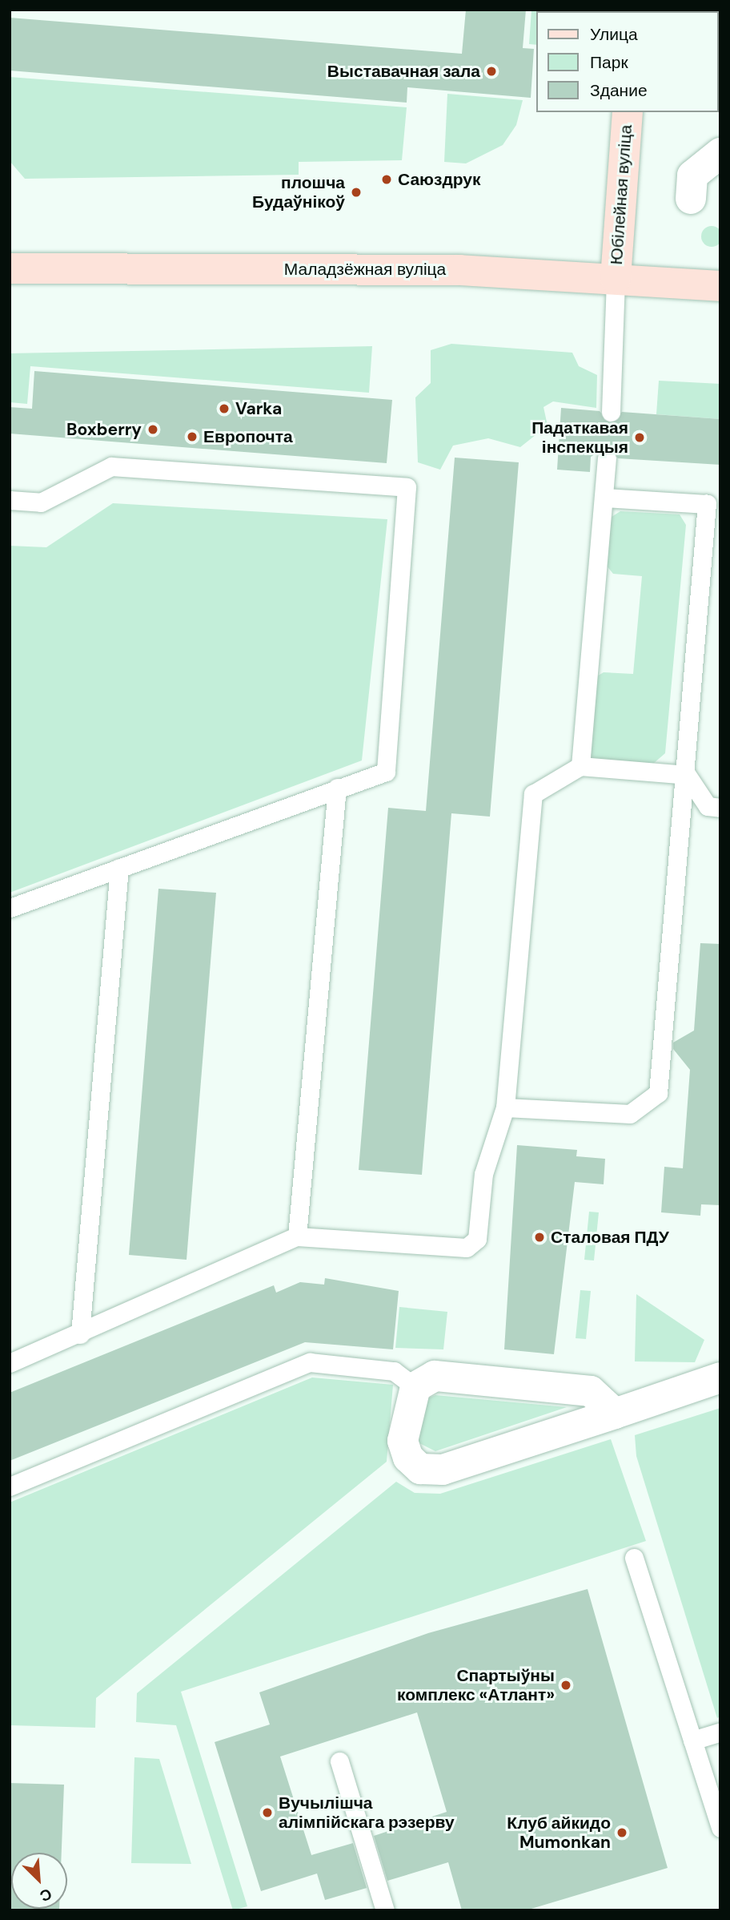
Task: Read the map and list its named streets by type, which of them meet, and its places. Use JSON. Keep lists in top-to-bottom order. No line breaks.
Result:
{"streets":{"main road":["Юбілейная вуліца","Маладзёжная вуліца"]},"crossings":[["Юбілейная вуліца","Маладзёжная вуліца"]],"places":["Выставачная зала","Саюздрук","плошча Будаўнікоў","Varka","Boxberry","Европочта","Падаткавая інспекцыя","Сталовая ПДУ","Спартыўны комплекс «Атлант»","Вучылішча алімпійскага рэзерву","Клуб айкидо Mumonkan"],"legend":["Улица","Парк","Здание"],"north":"bottom right"}
